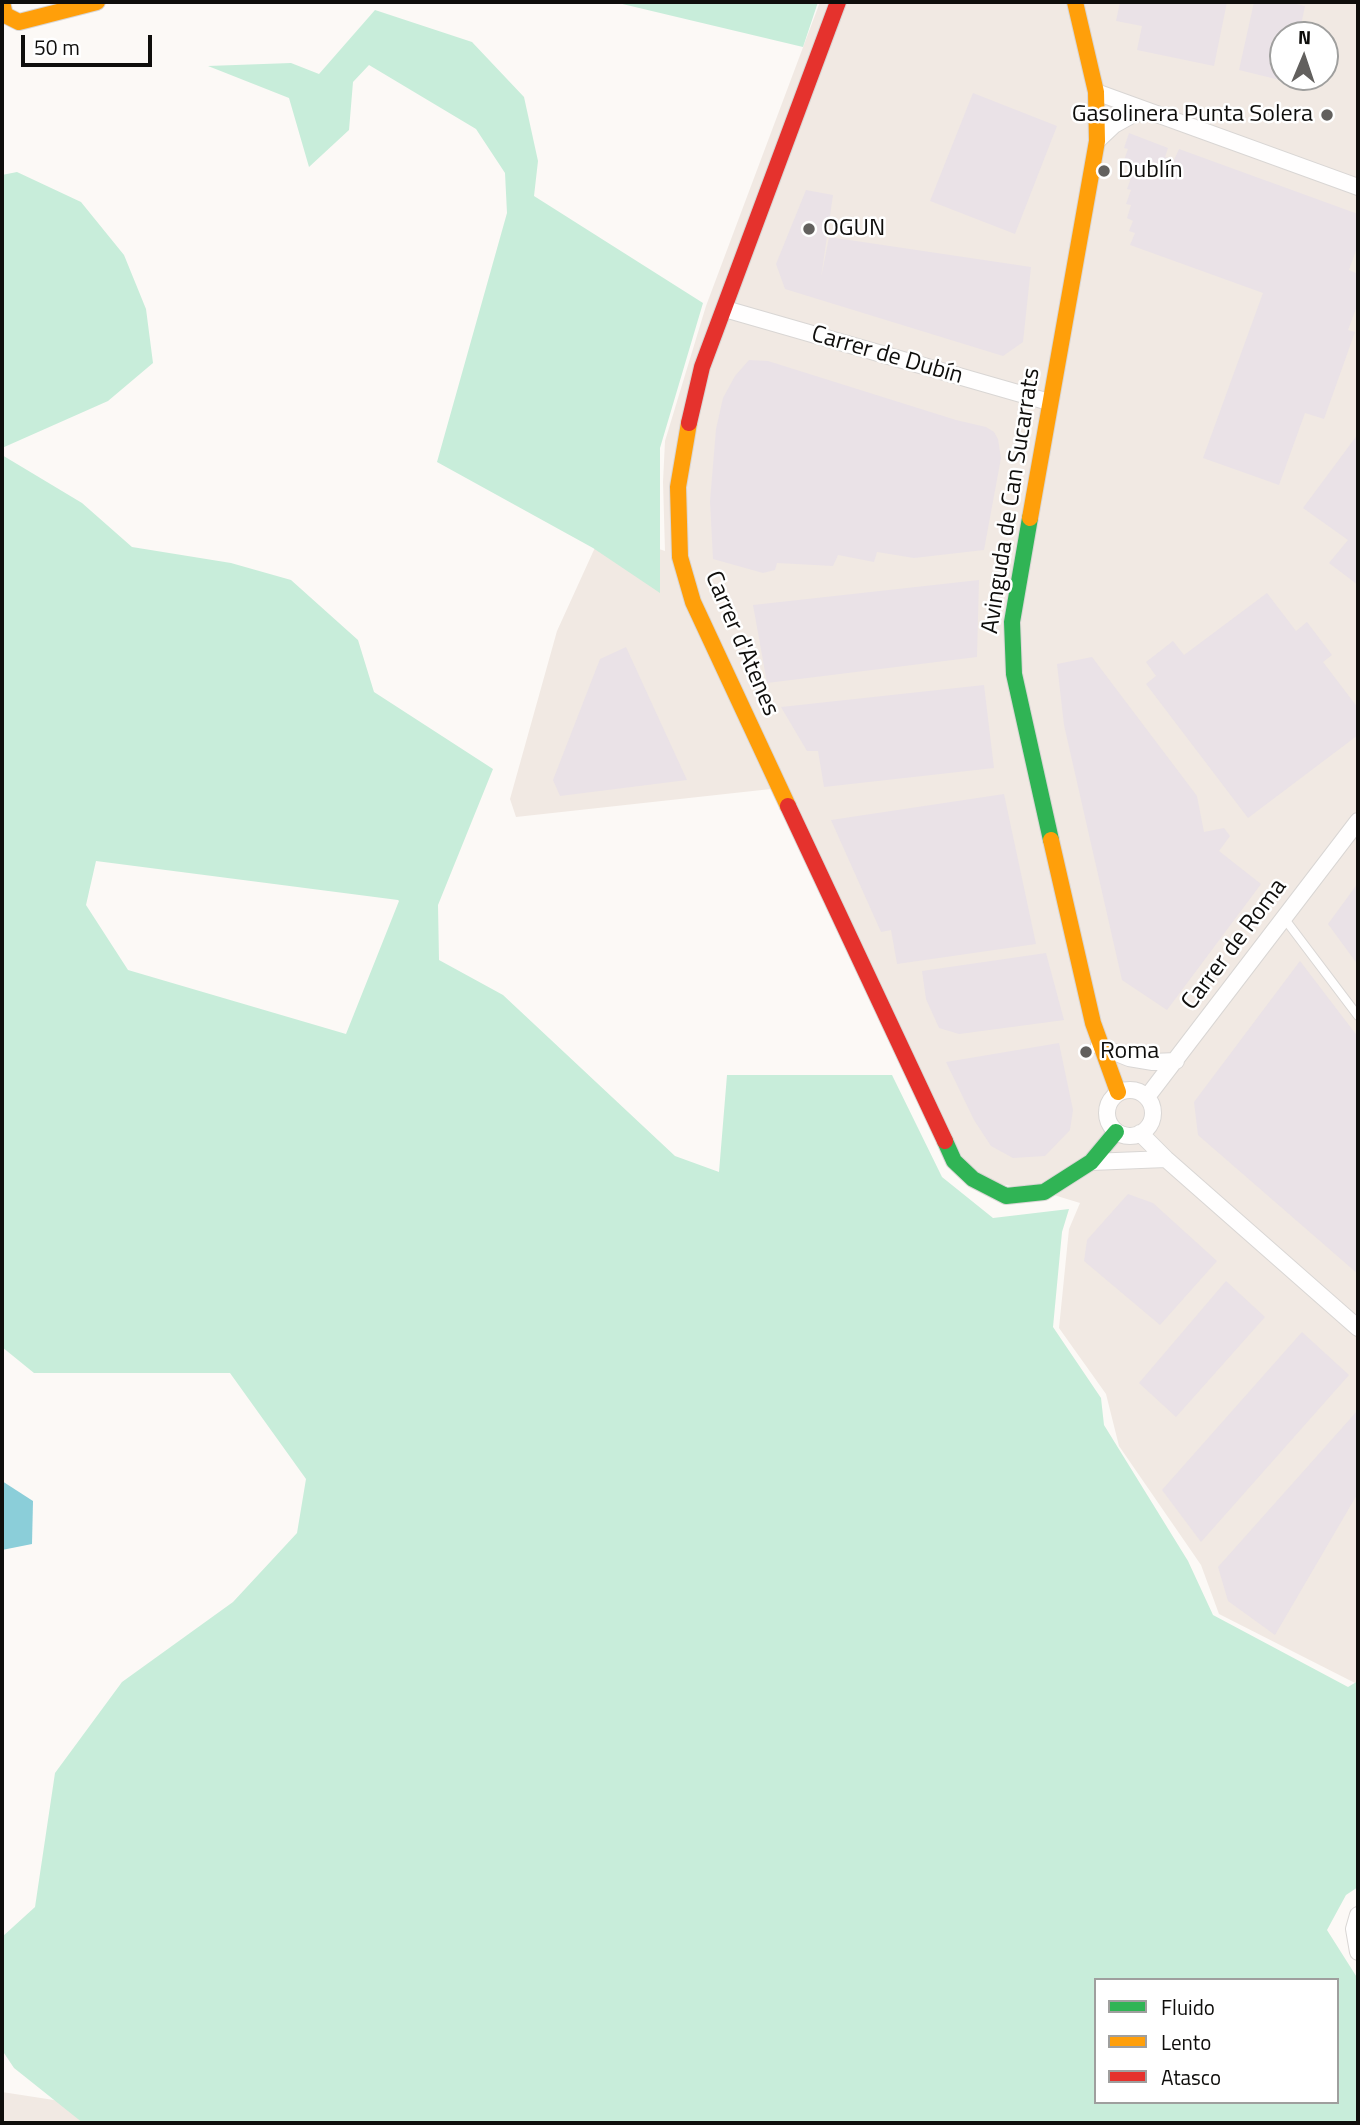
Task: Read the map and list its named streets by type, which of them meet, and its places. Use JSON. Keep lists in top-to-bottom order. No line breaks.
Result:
{"streets":{"street":["Carrer de Dubín","Avinguda de Can Sucarrats","Carrer d'Atenes","Carrer de Roma"]},"crossings":[["Carrer de Dubín","Avinguda de Can Sucarrats"],["Carrer de Dubín","Carrer d'Atenes"],["Avinguda de Can Sucarrats","Carrer de Roma"]],"places":["Gasolinera Punta Solera","Dublín","OGUN","Roma"],"legend":["Fluido","Lento","Atasco"],"scale_bar":"50 m","north":"top"}
